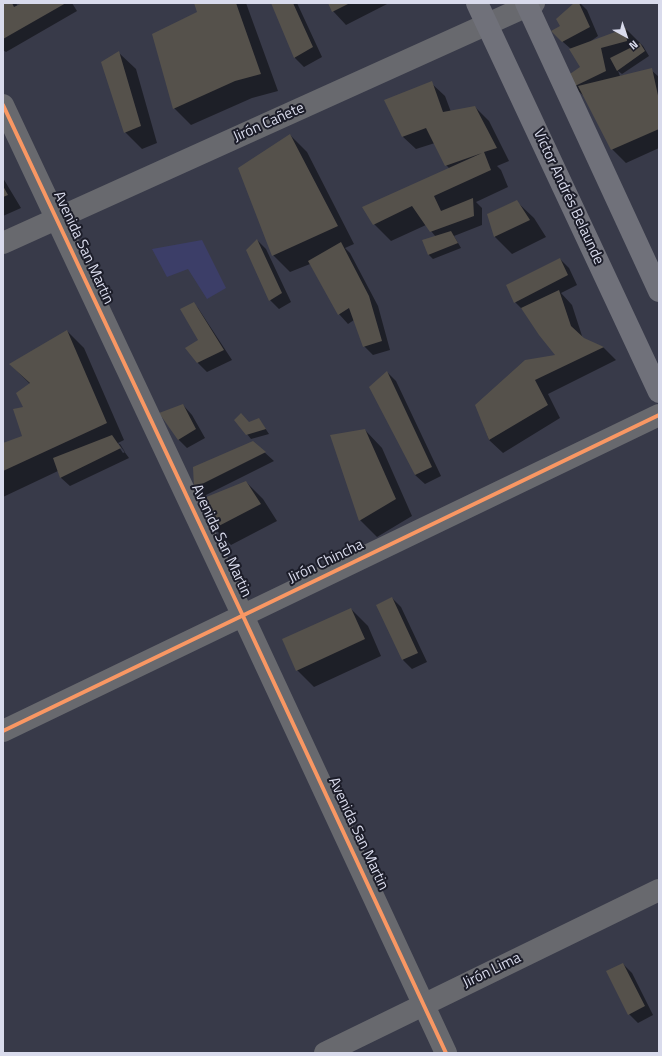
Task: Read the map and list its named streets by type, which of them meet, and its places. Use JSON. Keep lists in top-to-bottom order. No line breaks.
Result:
{"streets":{"main road":["Víctor Andrés Belaunde"],"street":["Jirón Cañete","Avenida San Martin","Jirón Chincha","Jirón Lima"]},"crossings":[["Jirón Cañete","Víctor Andrés Belaunde"],["Jirón Cañete","Avenida San Martin"],["Avenida San Martin","Jirón Chincha"],["Avenida San Martin","Jirón Lima"]],"north":"bottom right"}
